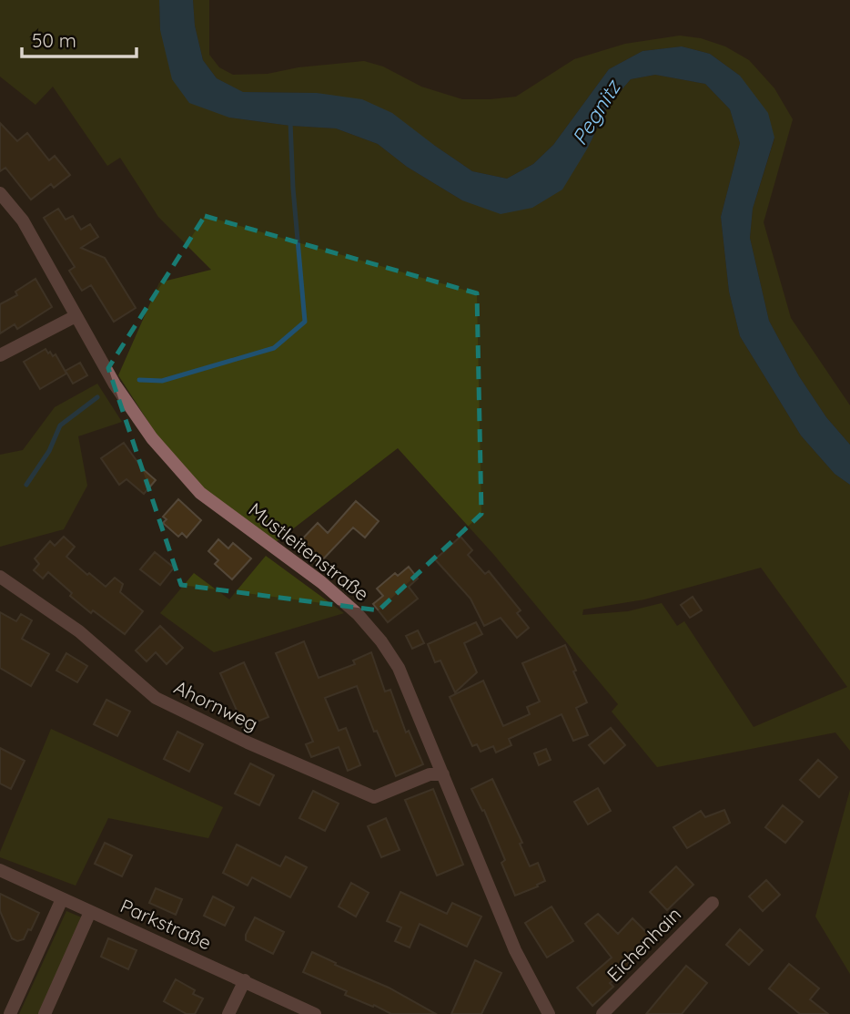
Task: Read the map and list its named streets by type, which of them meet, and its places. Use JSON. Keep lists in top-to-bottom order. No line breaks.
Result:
{"streets":{"street":["Mustleitenstraße","Ahornweg","Parkstraße","Eichenhain"]},"crossings":[["Mustleitenstraße","Ahornweg"]],"water":["Pegnitz"],"scale_bar":"50 m"}
